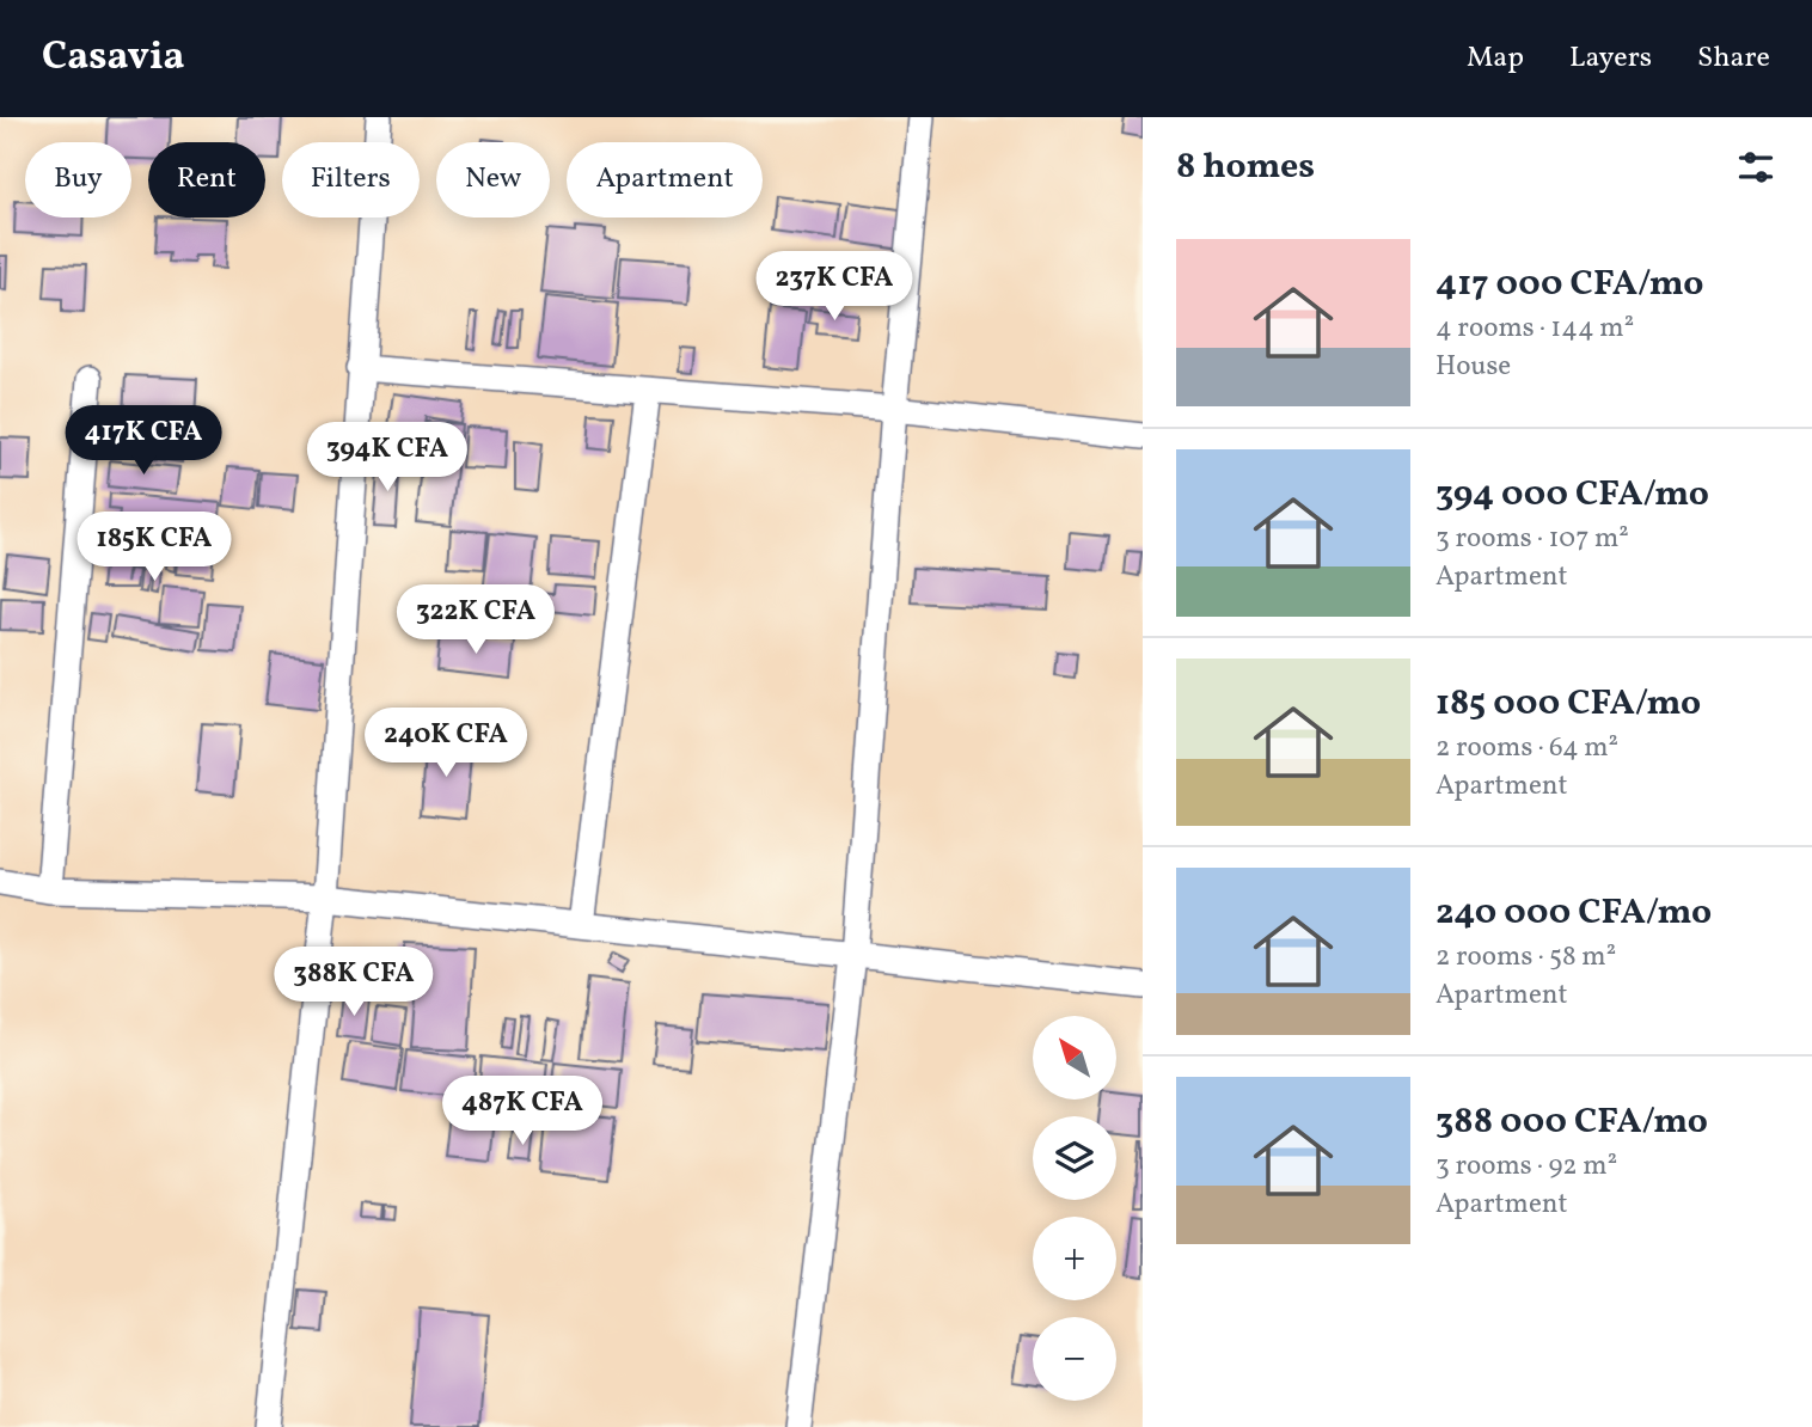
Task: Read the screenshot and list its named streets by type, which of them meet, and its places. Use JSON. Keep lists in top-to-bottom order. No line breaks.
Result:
{"north":"top left","page":{"header":"Casavia","nav":["Map","Layers","Share"],"heading":"8 homes","chip":["Buy","Rent","Filters","New","Apartment"],"list":[{"name":"417 000 CFA/mo","note":"4 rooms · 144 m² · House"},{"name":"394 000 CFA/mo","note":"3 rooms · 107 m² · Apartment"},{"name":"185 000 CFA/mo","note":"2 rooms · 64 m² · Apartment"},{"name":"240 000 CFA/mo","note":"2 rooms · 58 m² · Apartment"},{"name":"388 000 CFA/mo","note":"3 rooms · 92 m² · Apartment"}],"price":["237K CFA","417K CFA","394K CFA","185K CFA","322K CFA","240K CFA","388K CFA","487K CFA"],"map_buttons":["+","−"]}}
